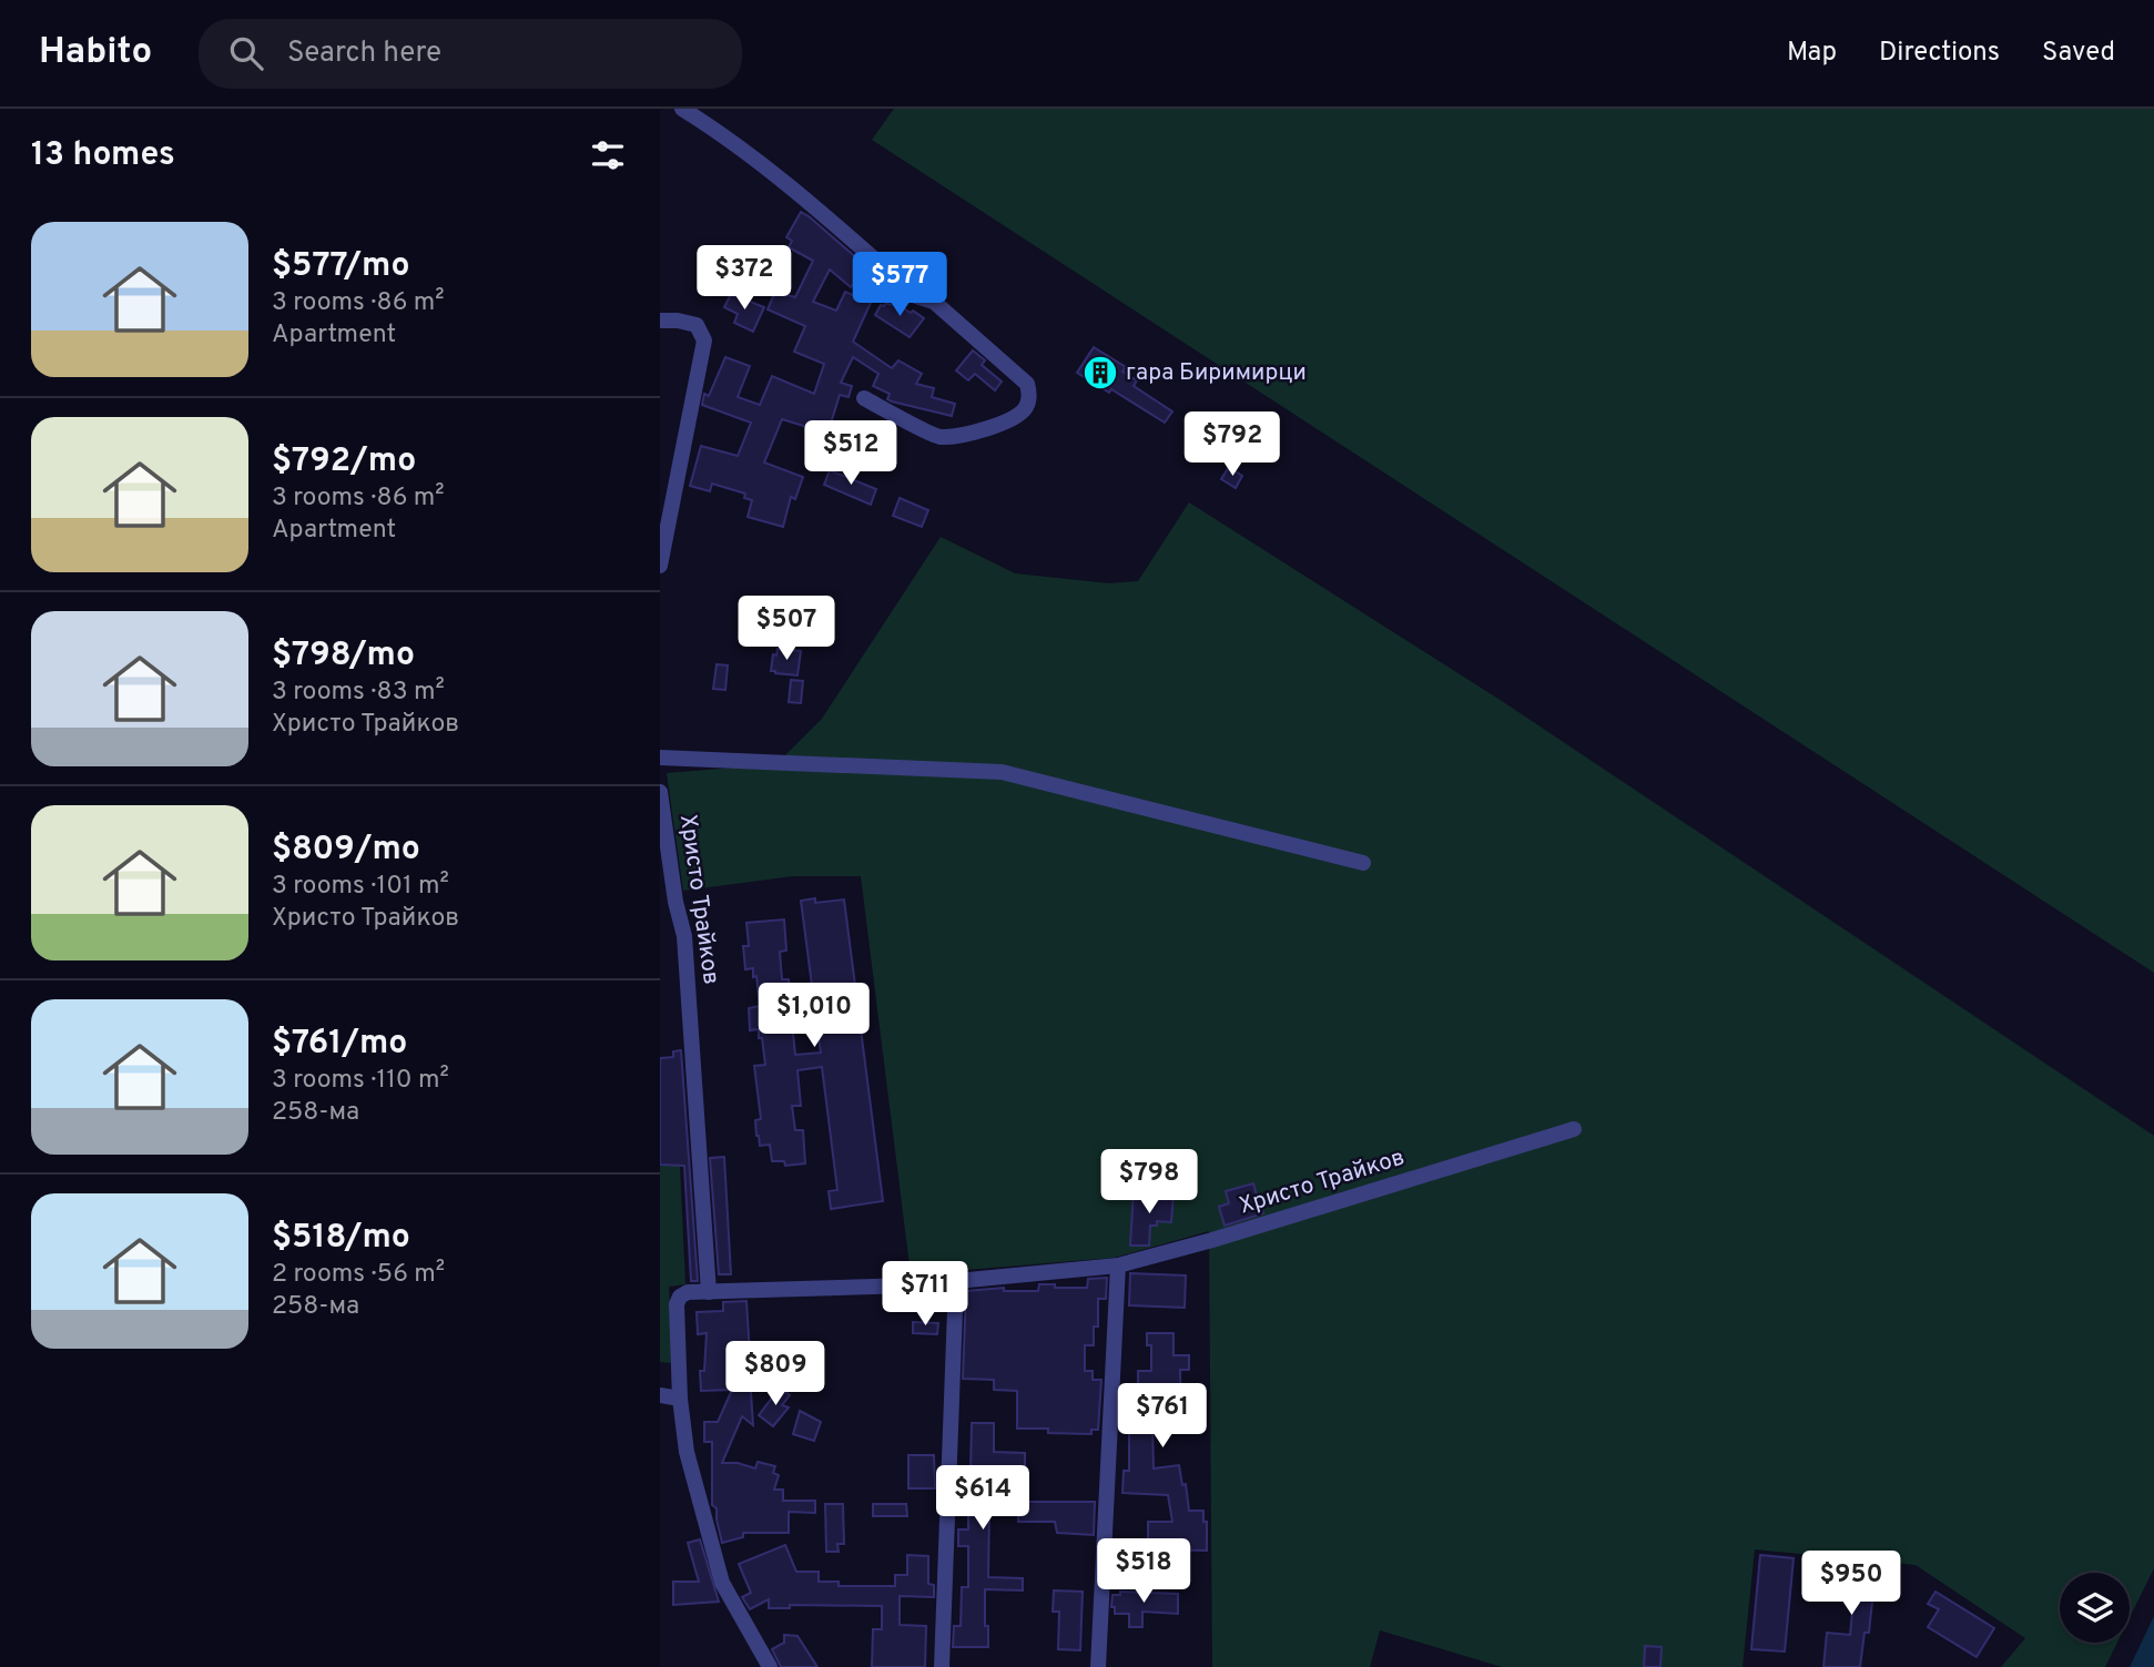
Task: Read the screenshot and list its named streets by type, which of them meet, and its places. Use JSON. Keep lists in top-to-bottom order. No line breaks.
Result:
{"streets":{"street":["Христо Трайков"]},"places":{"building":["гара Биримирци"]},"page":{"header":"Habito","search":"Search here","nav":["Map","Directions","Saved"],"heading":"13 homes","list":[{"name":"$577/mo","note":"3 rooms · 86 m² · Apartment"},{"name":"$792/mo","note":"3 rooms · 86 m² · Apartment"},{"name":"$798/mo","note":"3 rooms · 83 m² · Христо Трайков"},{"name":"$809/mo","note":"3 rooms · 101 m² · Христо Трайков"},{"name":"$761/mo","note":"3 rooms · 110 m² · 258-ма"},{"name":"$518/mo","note":"2 rooms · 56 m² · 258-ма"}],"price":["$372","$577","$792","$512","$507","$1,010","$798","$711","$809","$761","$614","$518","$950"]}}
